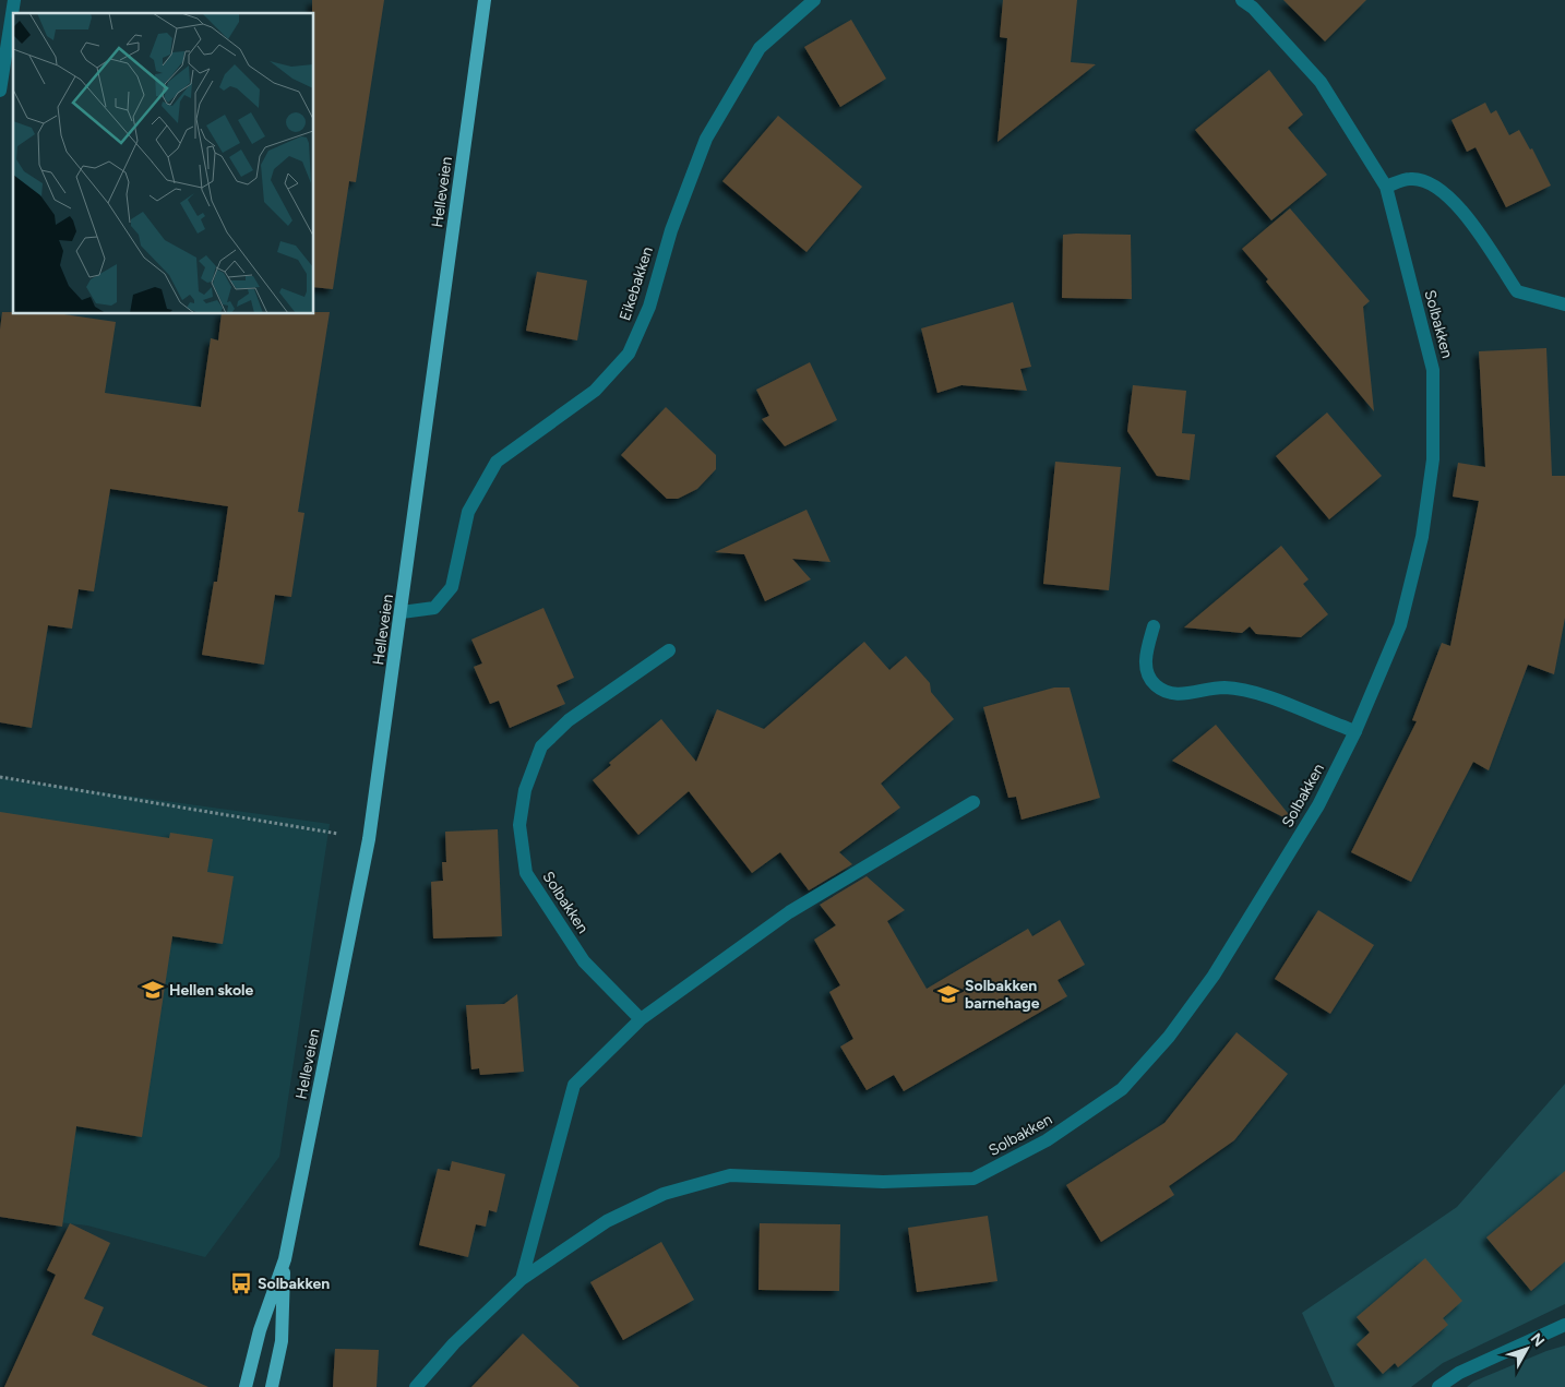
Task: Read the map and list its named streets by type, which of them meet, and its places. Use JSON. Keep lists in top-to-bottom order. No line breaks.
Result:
{"streets":{"main road":["Helleveien"],"street":["Eikebakken","Solbakken"]},"crossings":[["Helleveien","Eikebakken"]],"places":{"school or university":["Hellen skole","Solbakken barnehage"],"bus stop":["Solbakken"]},"north":"top right"}
